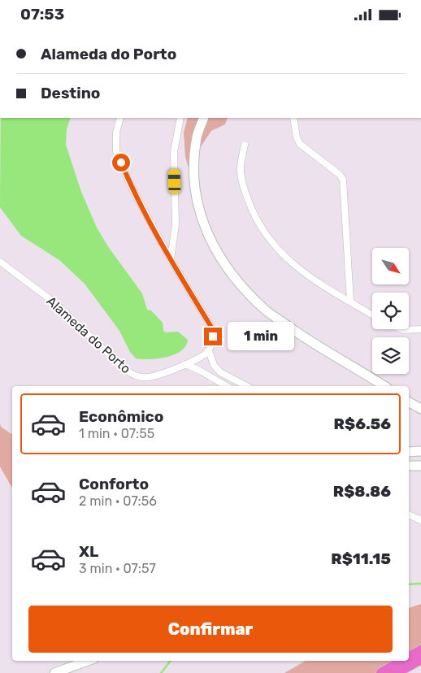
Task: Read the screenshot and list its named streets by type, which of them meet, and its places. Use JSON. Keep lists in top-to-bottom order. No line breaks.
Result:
{"streets":{"street":["Alameda do Porto"]},"north":"bottom right","page":{"status":"07:53","banner":["Alameda do Porto","Destino"],"bubble":"1 min","list":[{"name":"Econômico","note":"1 min · 07:55","value":"R$6.56"},{"name":"Conforto","note":"2 min · 07:56","value":"R$8.86"},{"name":"XL","note":"3 min · 07:57","value":"R$11.15"}],"buttons":"Confirmar"}}
